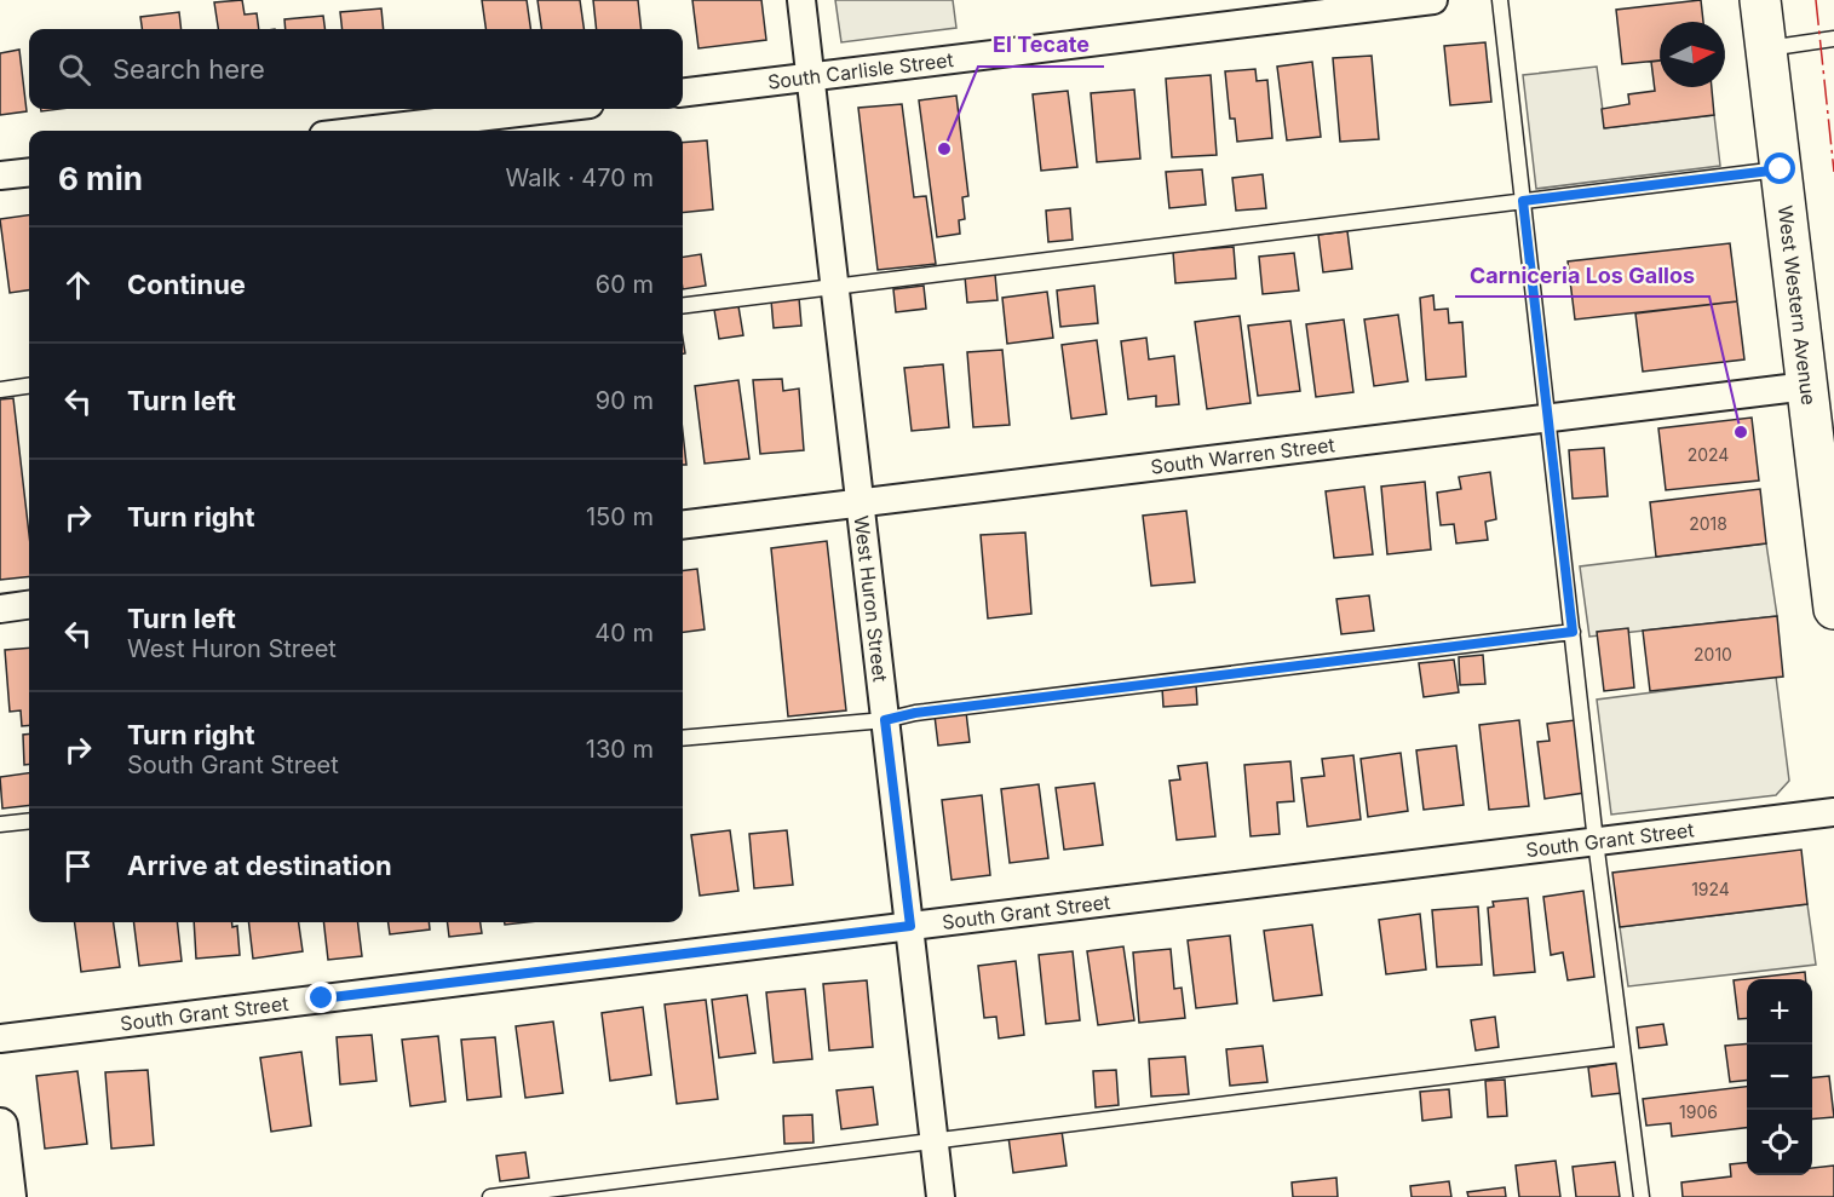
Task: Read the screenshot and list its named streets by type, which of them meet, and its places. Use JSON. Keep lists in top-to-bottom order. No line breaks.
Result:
{"streets":{"main road":["West Western Avenue"],"street":["South Carlisle Street","South Warren Street","West Huron Street","South Grant Street"]},"crossings":[["South Carlisle Street","West Huron Street"],["West Western Avenue","South Warren Street"],["South Warren Street","West Huron Street"],["West Huron Street","South Grant Street"]],"places":["El Tecate","Carniceria Los Gallos"],"house_numbers":["2024","2018","2010","1924","1906"],"north":"right","page":{"search":"Search here","heading":["6 min","Walk · 470 m"],"list":[["Continue","60 m"],["Turn left","90 m"],["Turn right","150 m"],["Turn left","West Huron Street","40 m"],["Turn right","South Grant Street","130 m"],"Arrive at destination"],"map_buttons":["+","−"]}}
